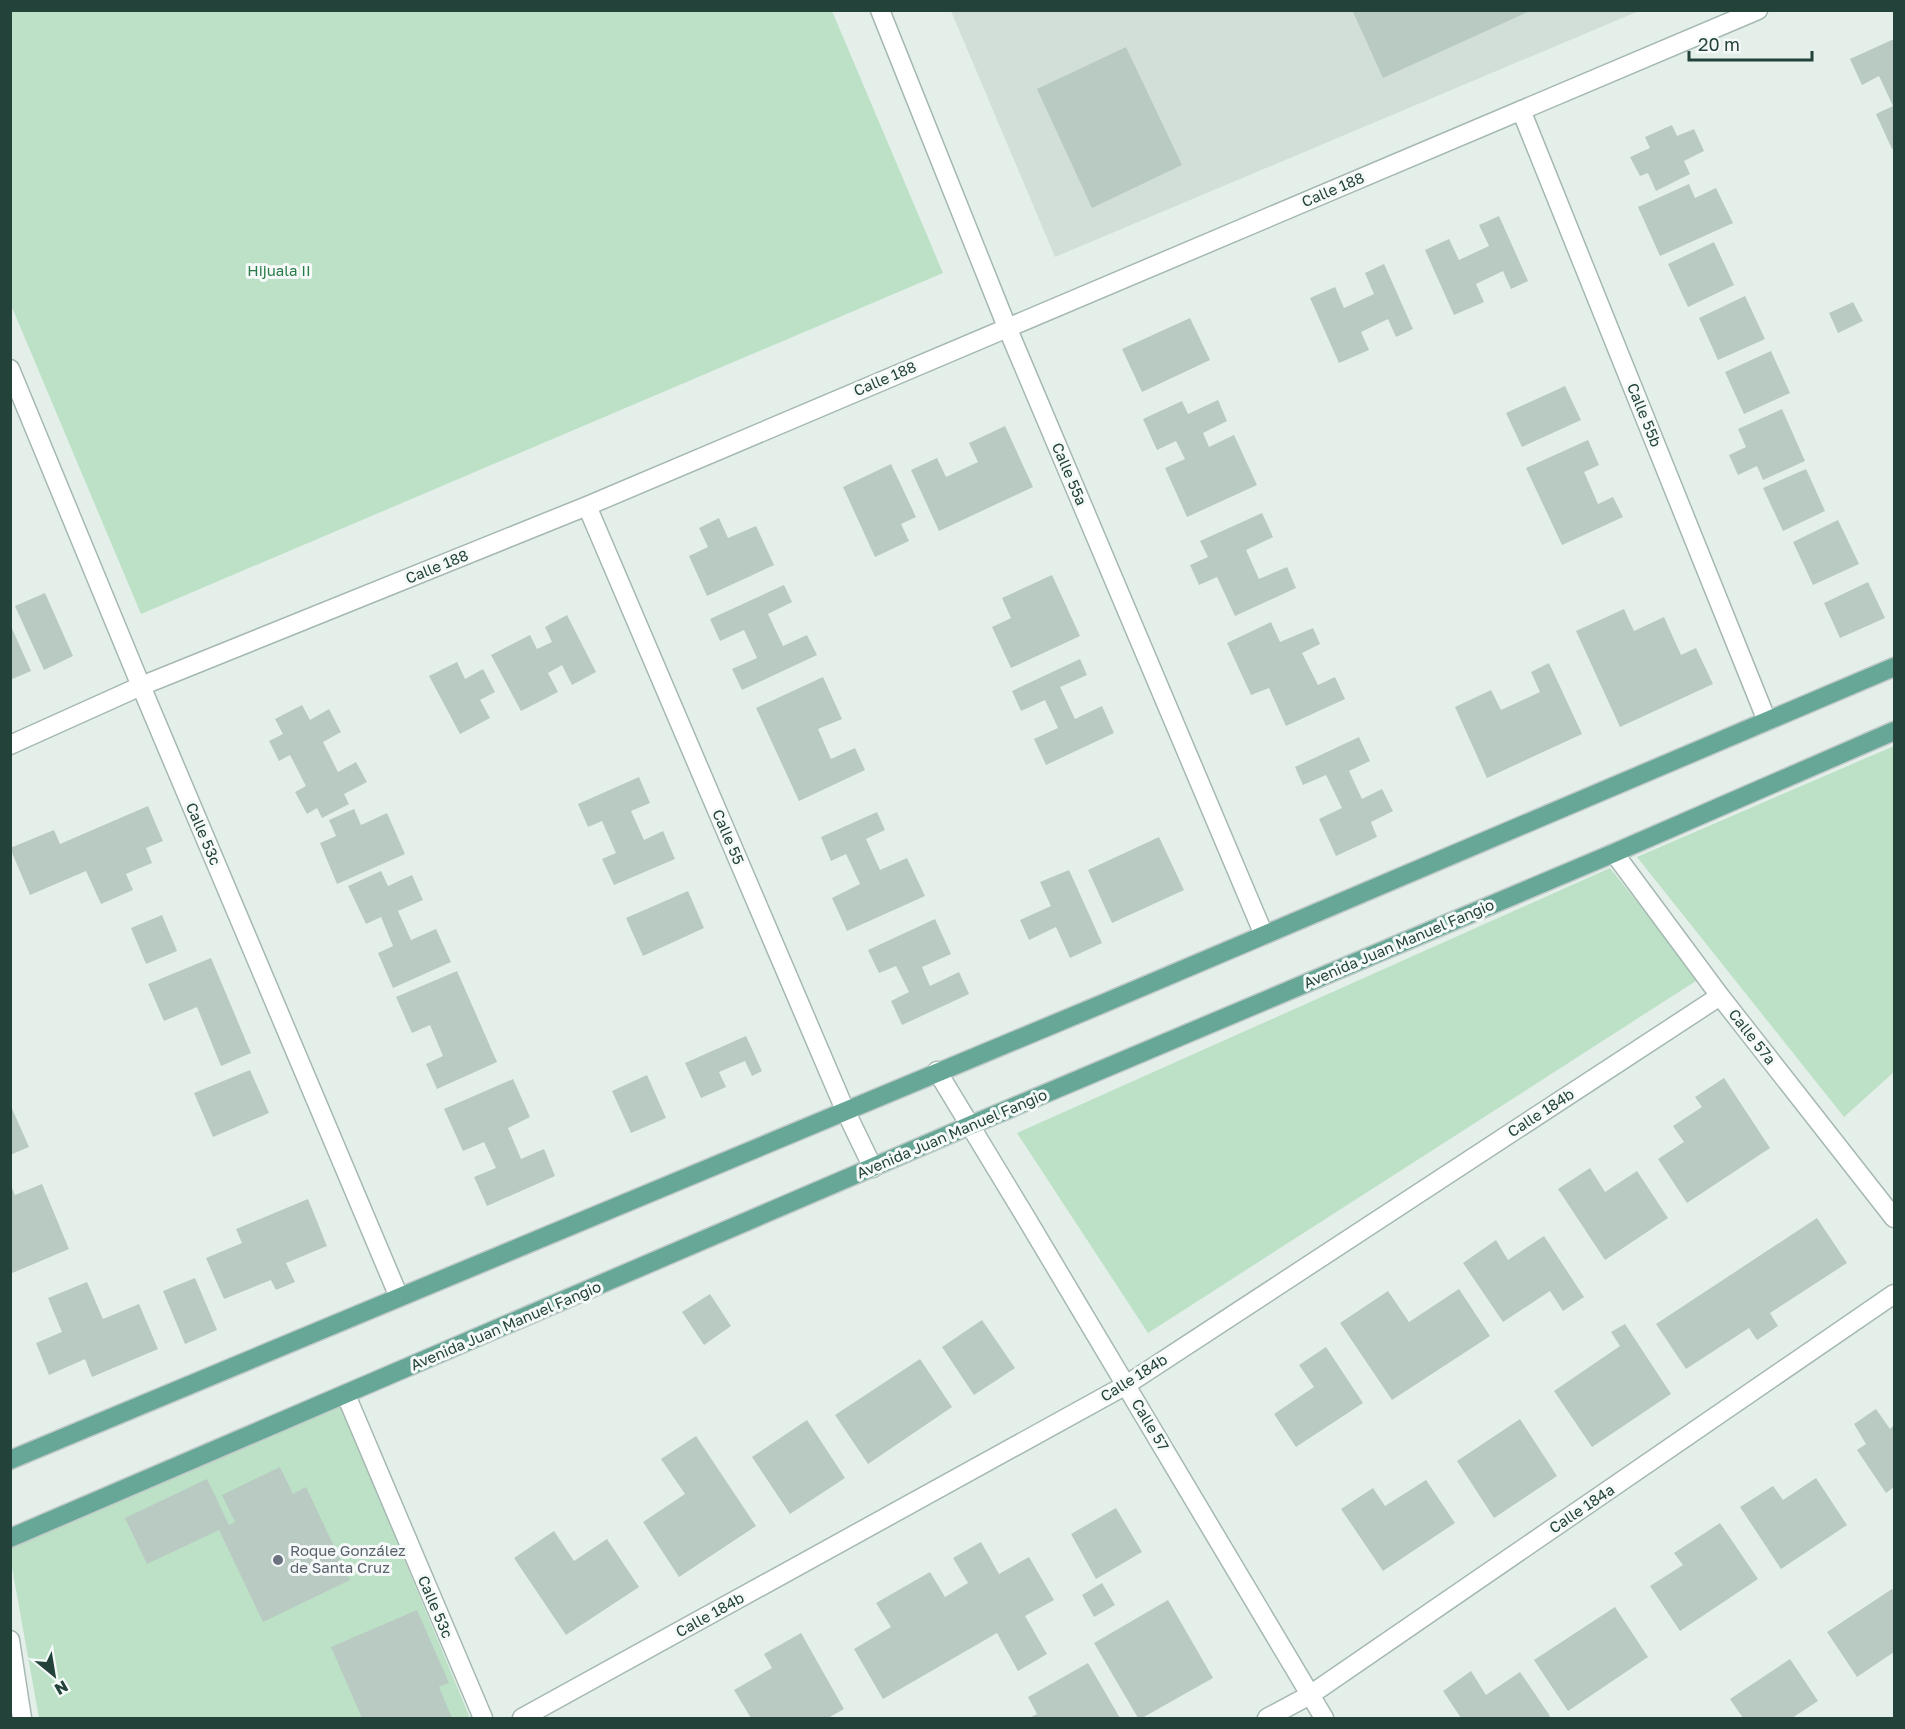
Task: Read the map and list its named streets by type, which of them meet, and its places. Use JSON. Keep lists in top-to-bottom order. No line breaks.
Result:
{"streets":{"main road":["Avenida Juan Manuel Fangio"],"street":["Calle 188","Calle 55b","Calle 55a","Calle 53c","Calle 55","Calle 57a","Calle 184b","Calle 57","Calle 184a"]},"crossings":[["Calle 188","Calle 55b"],["Calle 188","Calle 55a"],["Calle 188","Calle 53c"],["Calle 188","Calle 55"],["Calle 53c","Avenida Juan Manuel Fangio"],["Calle 55","Avenida Juan Manuel Fangio"],["Avenida Juan Manuel Fangio","Calle 57a"],["Avenida Juan Manuel Fangio","Calle 57"],["Calle 57a","Calle 184b"],["Calle 184b","Calle 57"],["Calle 57","Calle 184a"]],"parks":["Hijuala II"],"places":["Roque González de Santa Cruz"],"scale_bar":"20 m","north":"bottom right"}
